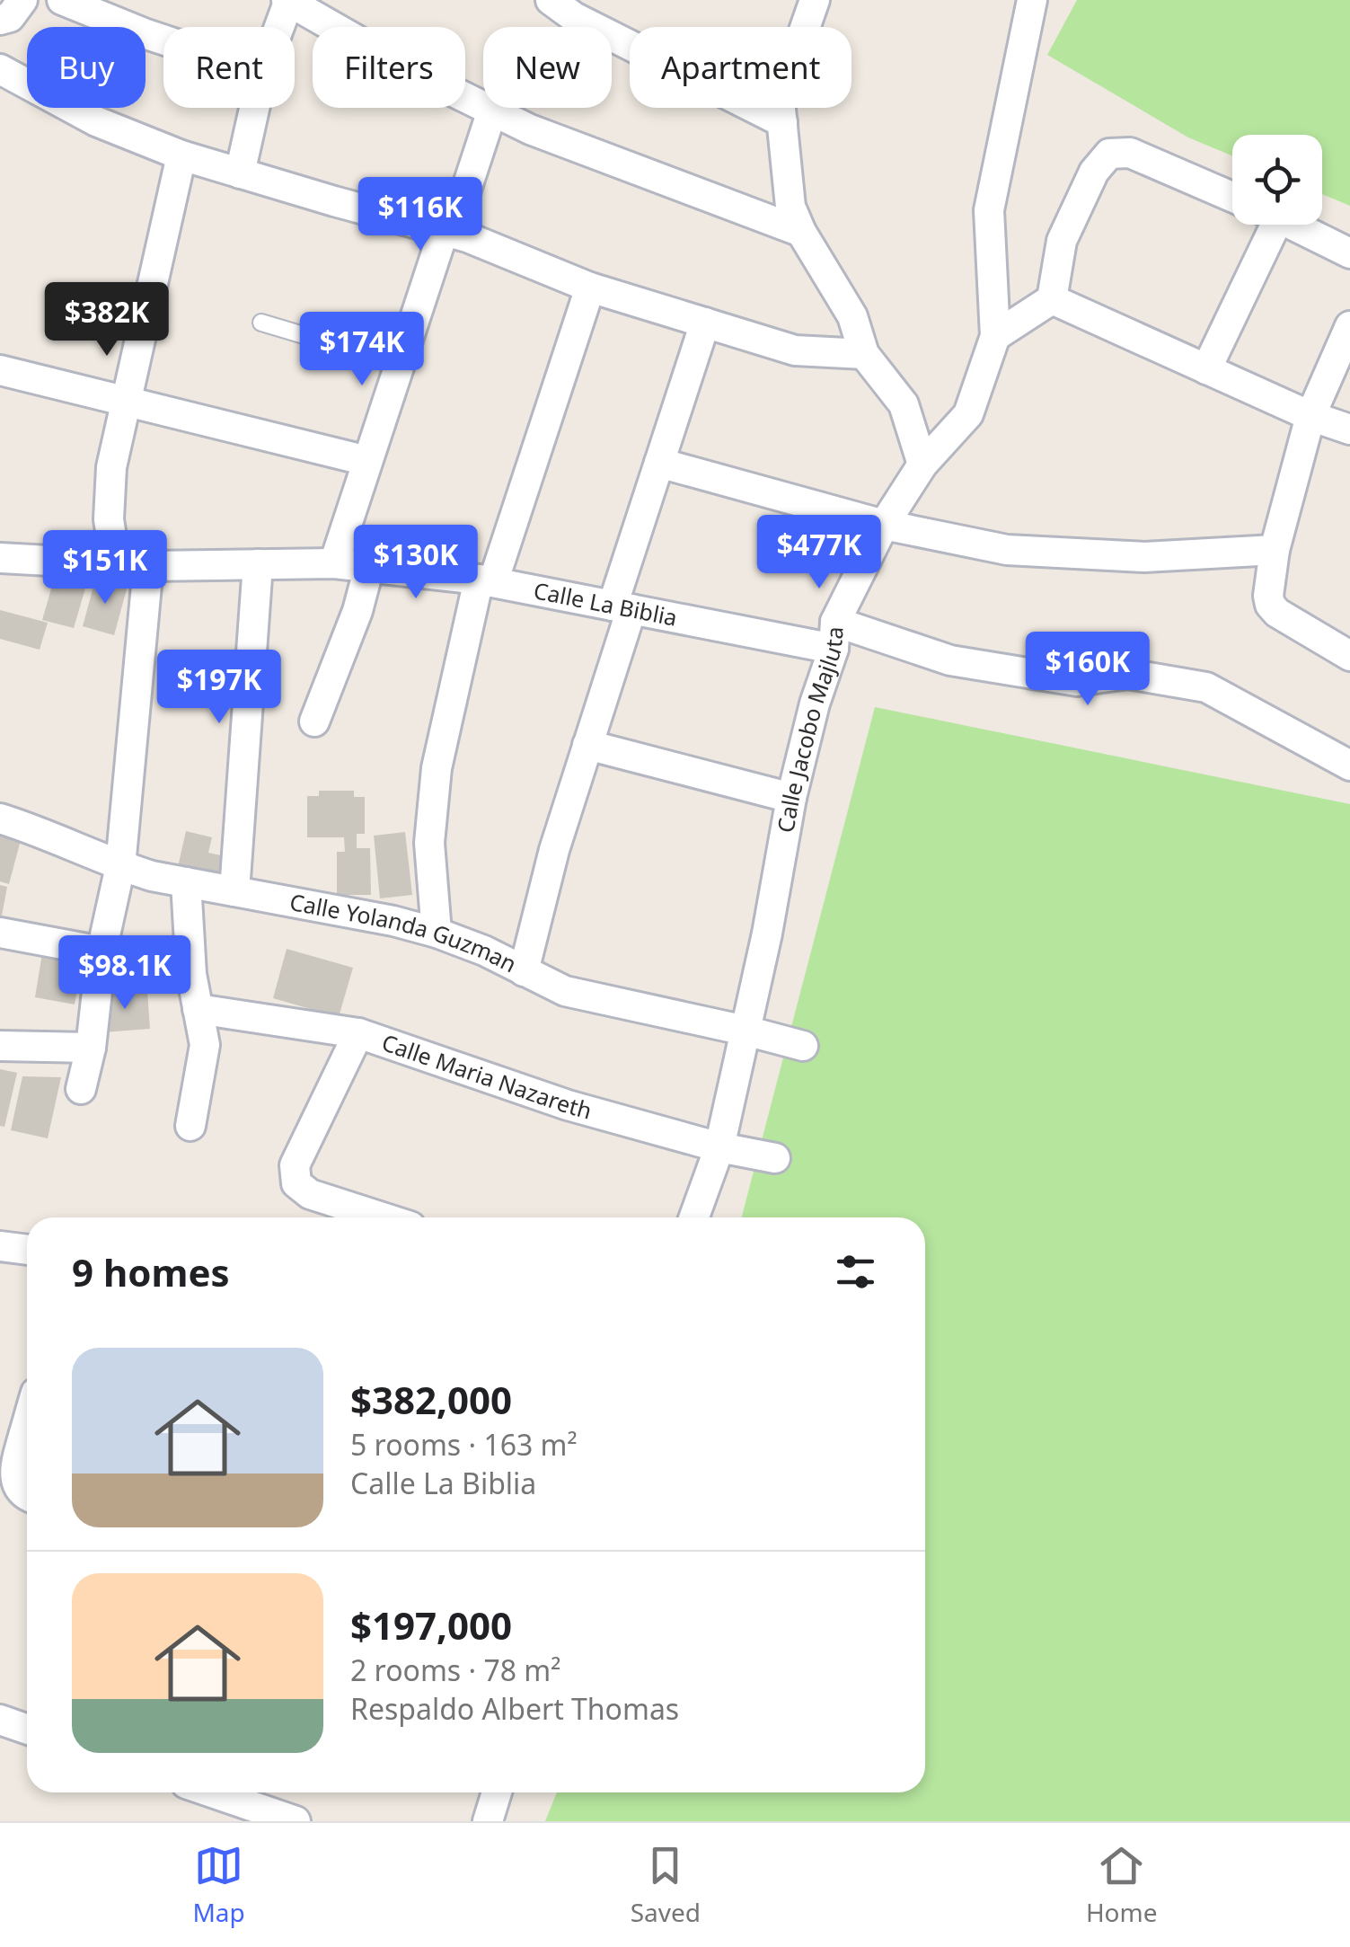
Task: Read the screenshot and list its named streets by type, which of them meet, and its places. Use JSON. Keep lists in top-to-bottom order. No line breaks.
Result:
{"streets":{"street":["Calle La Biblia","Calle Jacobo Majluta","Calle Yolanda Guzman","Calle Maria Nazareth"]},"crossings":[["Calle La Biblia","Calle Jacobo Majluta"],["Calle Jacobo Majluta","Calle Yolanda Guzman"],["Calle Jacobo Majluta","Calle Maria Nazareth"]],"page":{"chip":["Buy","Rent","Filters","New","Apartment"],"price":["$116K","$382K","$174K","$477K","$130K","$151K","$160K","$197K","$98.1K"],"heading":"9 homes","list":[{"name":"$382,000","note":"5 rooms · 163 m² · Calle La Biblia"},{"name":"$197,000","note":"2 rooms · 78 m² · Respaldo Albert Thomas"}],"tabs":["Map","Saved","Home"]}}
